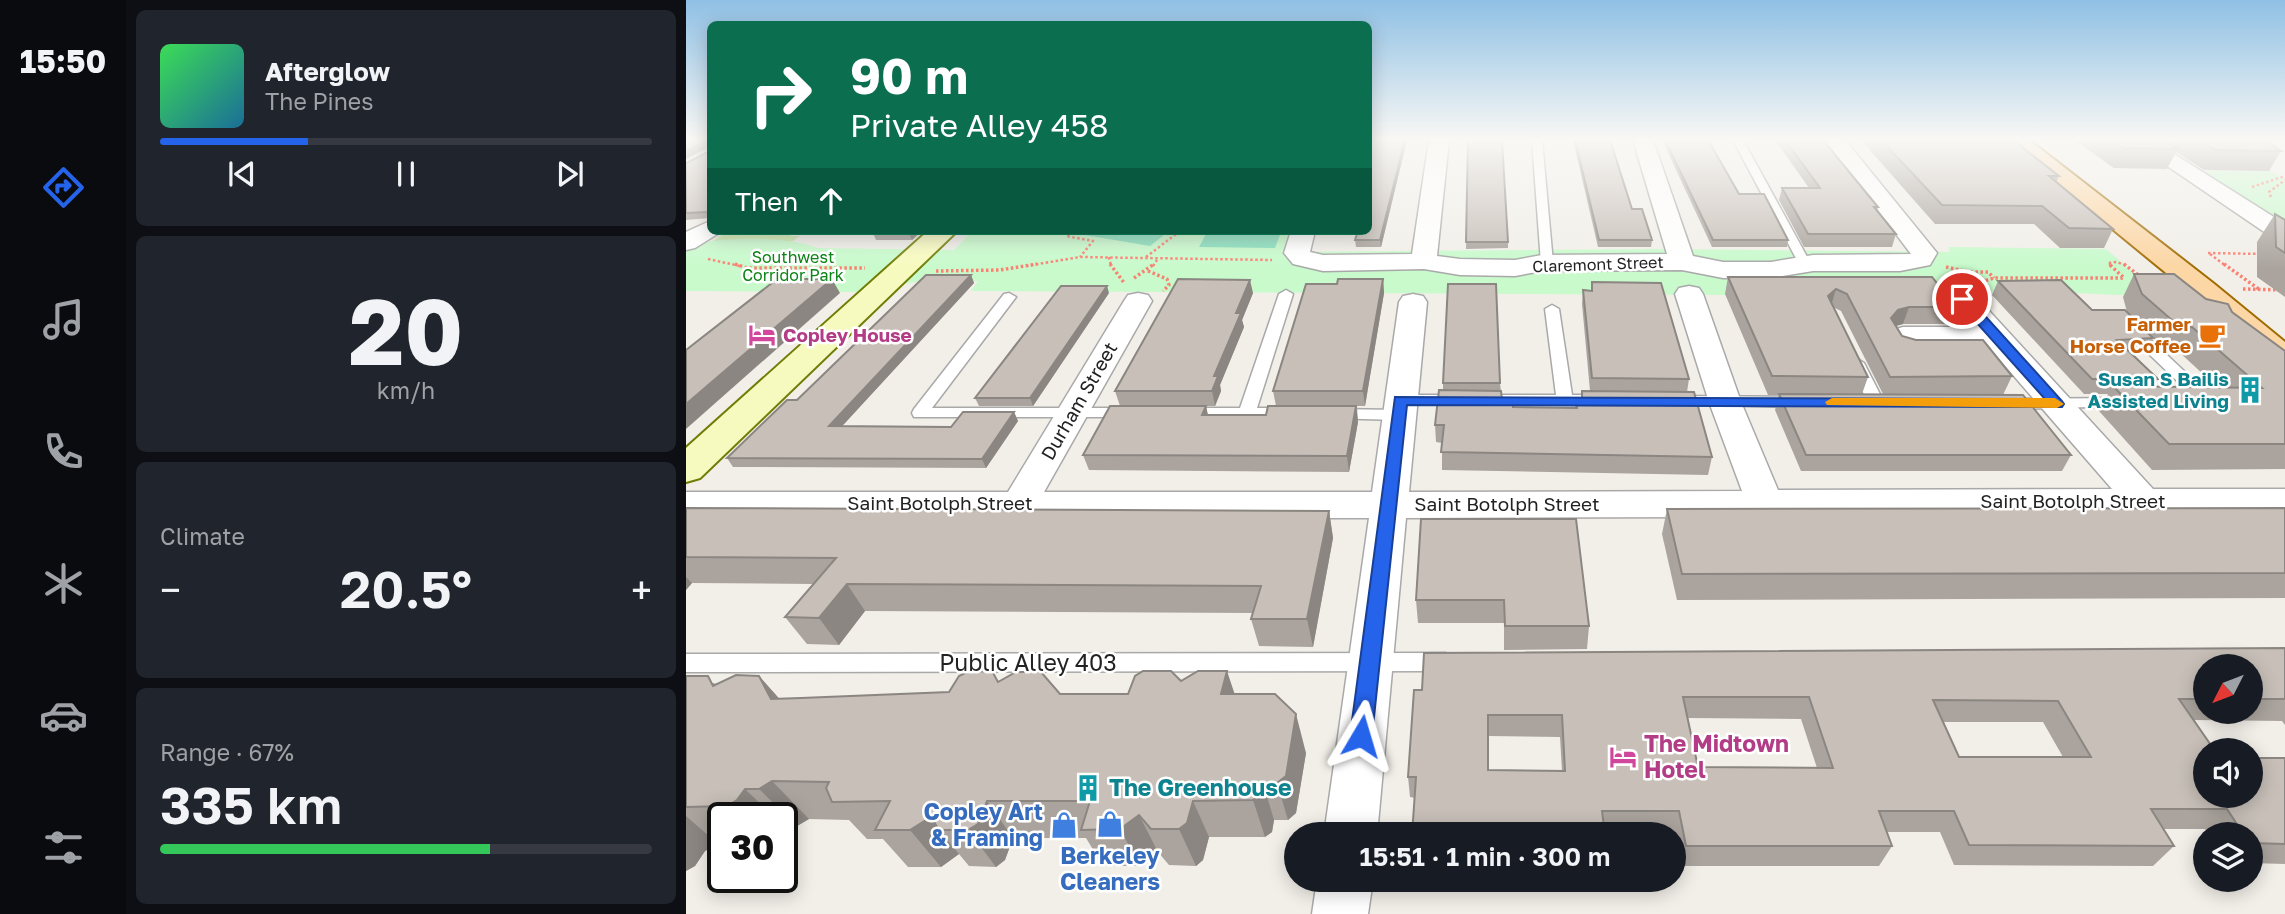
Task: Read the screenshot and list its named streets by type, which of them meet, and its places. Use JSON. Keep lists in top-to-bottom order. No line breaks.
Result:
{"streets":{"street":["Claremont Street","Durham Street","Saint Botolph Street"],"lane":["Public Alley 403"]},"crossings":[["Durham Street","Saint Botolph Street"]],"parks":["Southwest Corridor Park"],"places":{"hotel":["Copley House","The Midtown Hotel"],"cafe":["Farmer Horse Coffee"],"building":["Susan S Bailis Assisted Living","The Greenhouse"],"shop":["Berkeley Cleaners","Copley Art & Framing"]},"north":"bottom left","page":{"tabs":"15:50","turn":["90 m","Private Alley 458"],"song":["Afterglow","The Pines"],"then":"Then","tile":[["20","km/h"],"Climate",["Range · 67%","335 km"]],"heat":["−","20.5°","+"],"limit":"30","trip":"15:51 · 1 min · 300 m"}}
